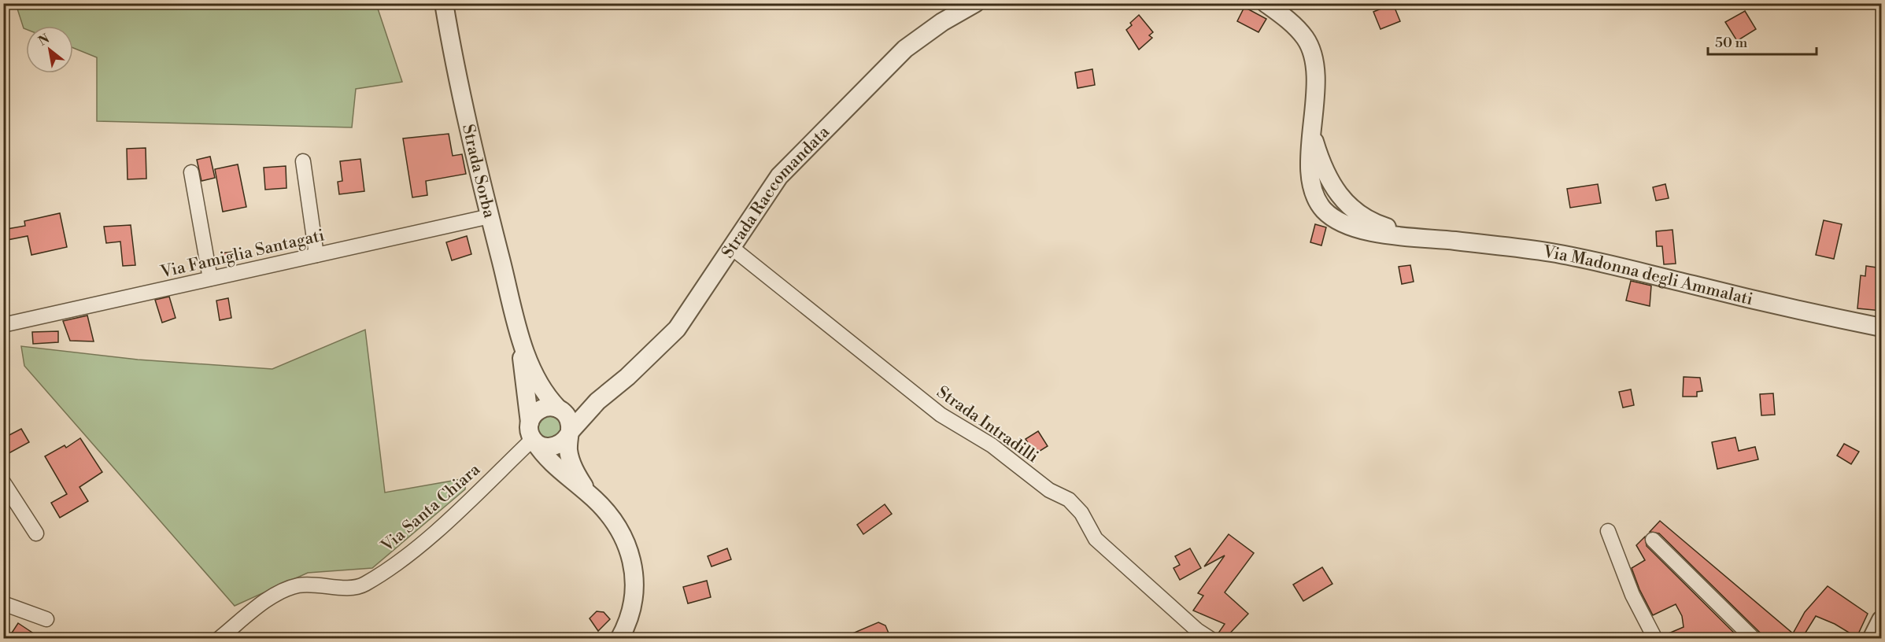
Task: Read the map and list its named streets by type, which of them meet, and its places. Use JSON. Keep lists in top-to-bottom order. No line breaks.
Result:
{"streets":{"street":["Strada Sorba","Strada Raccomandata","Via Famiglia Santagati","Via Madonna degli Ammalati","Strada Intradilli","Via Santa Chiara"]},"crossings":[["Strada Sorba","Via Famiglia Santagati"],["Strada Raccomandata","Strada Intradilli"]],"scale_bar":"50 m","north":"top left"}
